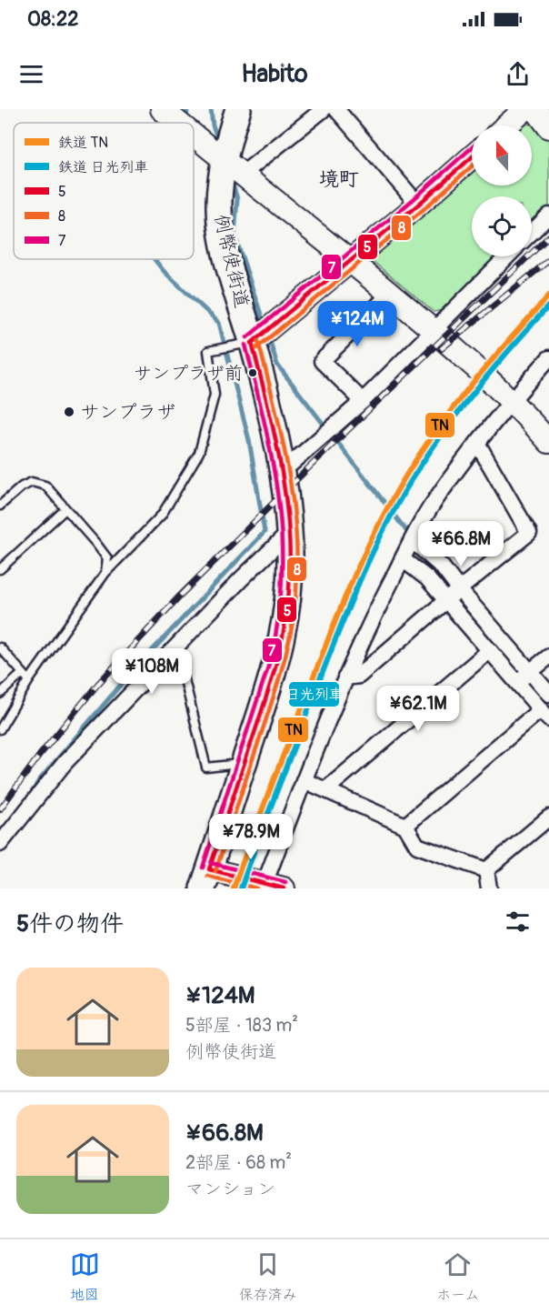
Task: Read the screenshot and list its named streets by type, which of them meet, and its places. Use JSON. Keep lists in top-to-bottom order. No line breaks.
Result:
{"streets":{"main road":["例幣使街道"]},"districts":["境町"],"places":["サンプラザ前","サンプラザ"],"lines":["transit line 7","transit line 5","transit line 8","rail line TN","rail line 日光列車"],"legend":["鉄道 TN","鉄道 日光列車","5","8","7"],"north":"top","page":{"status":"08:22","header":"Habito","price":["¥124M","¥66.8M","¥108M","¥62.1M","¥78.9M"],"heading":"5件の物件","list":[{"name":"¥124M","note":"5部屋 · 183 m² · 例幣使街道"},{"name":"¥66.8M","note":"2部屋 · 68 m² · マンション"}],"tabs":["地図","保存済み","ホーム"]}}
